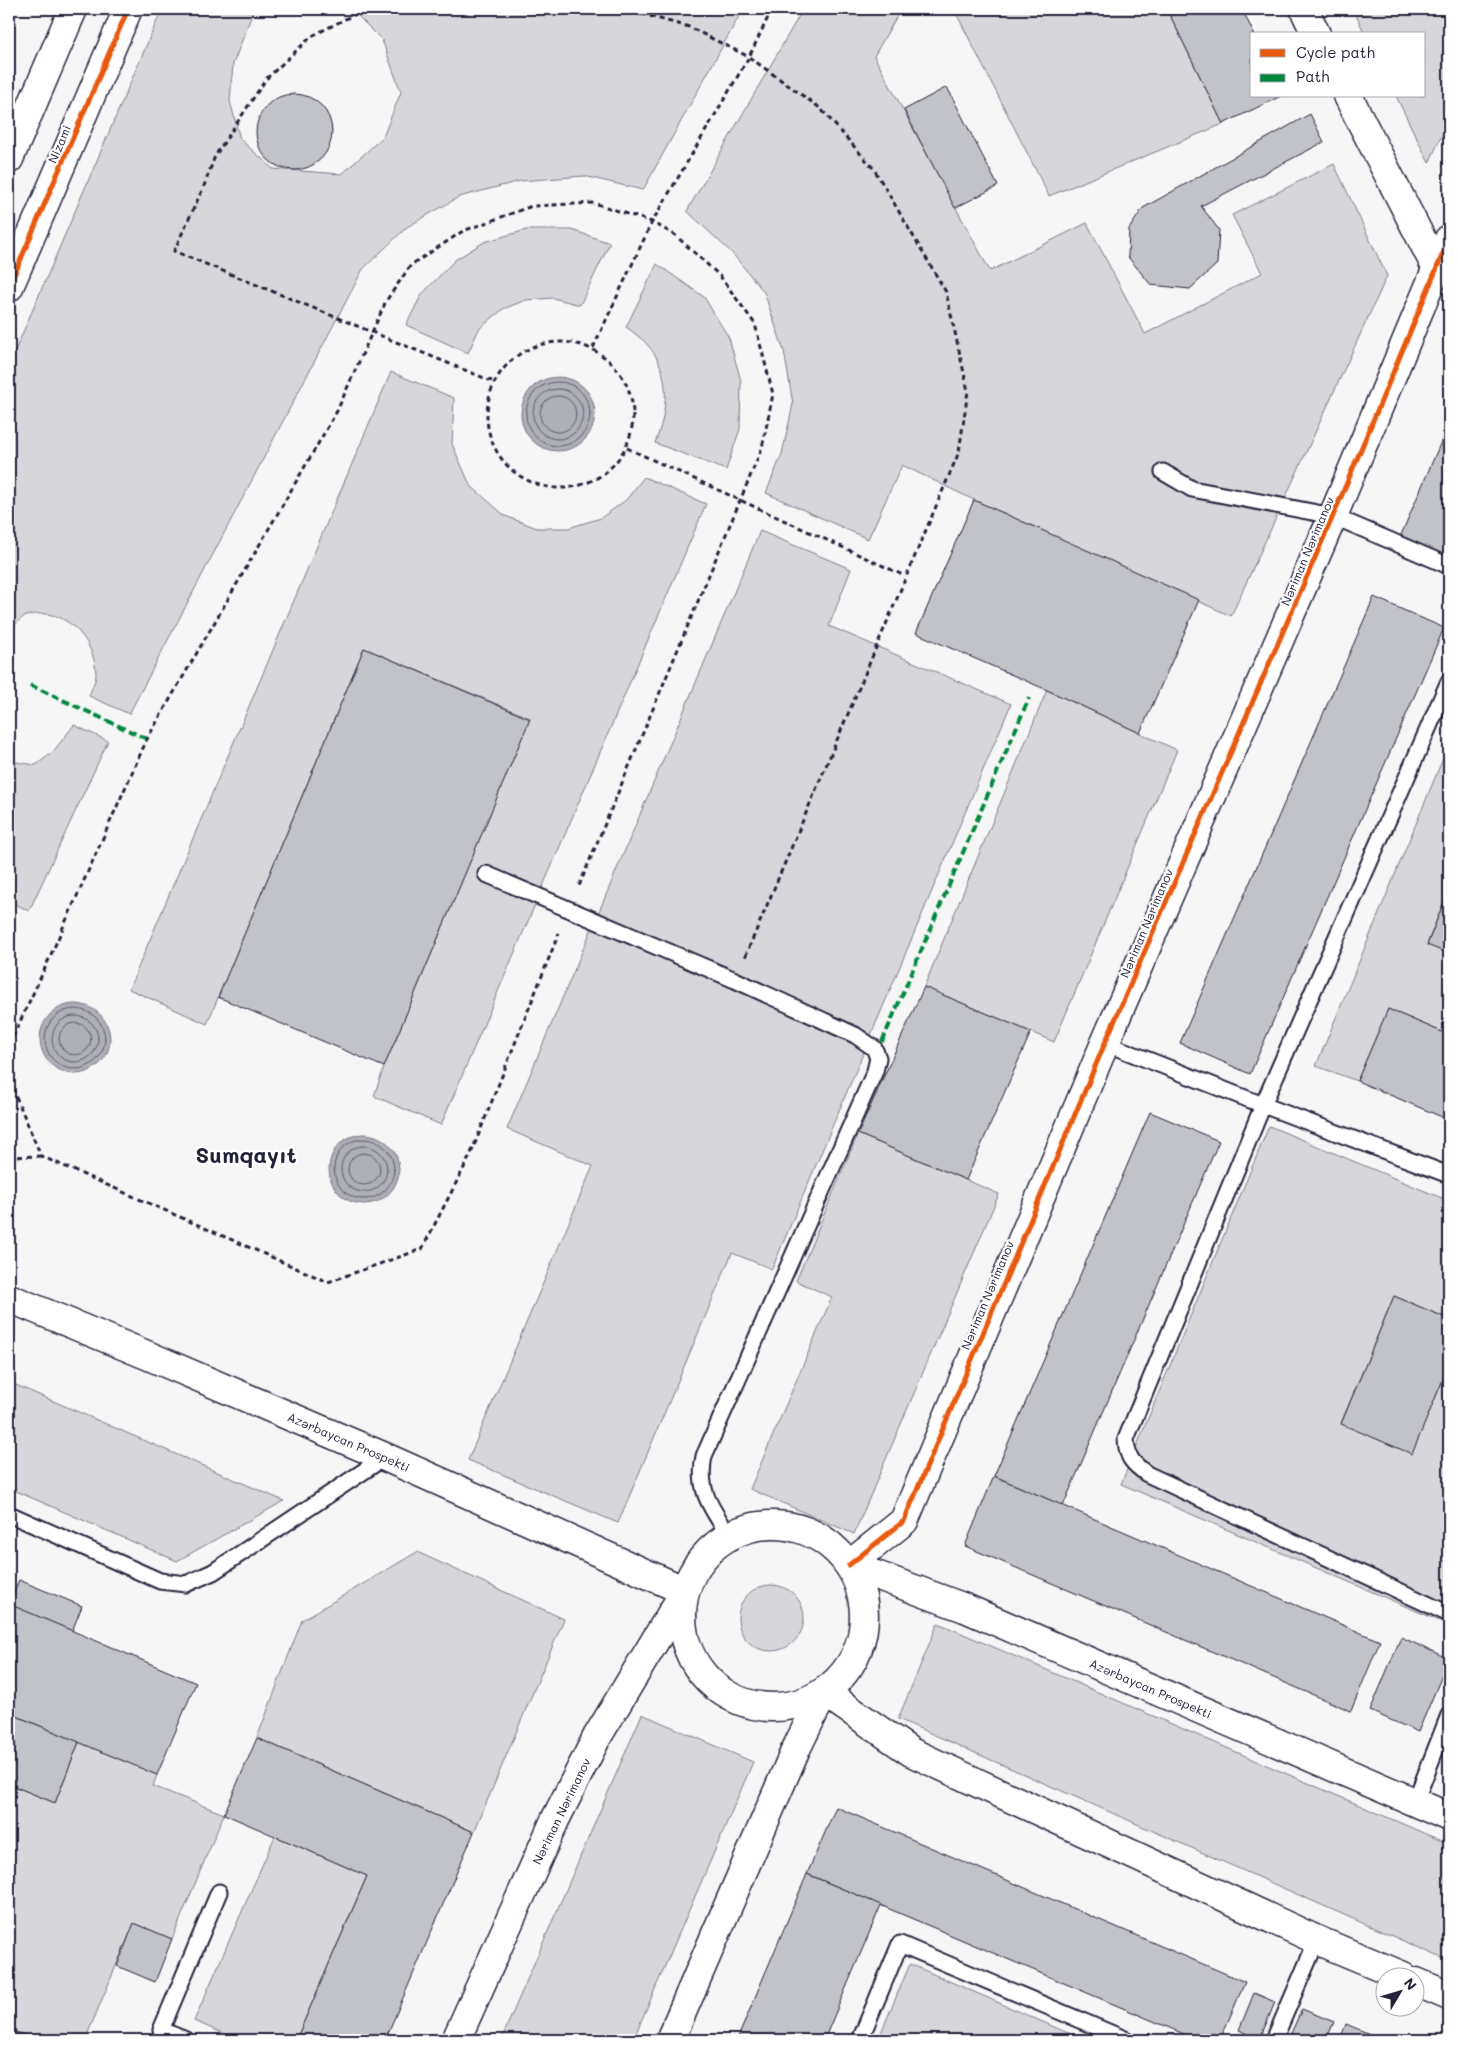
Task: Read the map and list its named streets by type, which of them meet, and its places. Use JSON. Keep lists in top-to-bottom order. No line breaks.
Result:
{"streets":{"main road":["Nizami","Nəriman Nərimanov","Azərbaycan Prospekti"]},"crossings":[["Nəriman Nərimanov","Azərbaycan Prospekti"]],"districts":["Sumqayıt"],"legend":["Cycle path","Path"],"north":"top right"}
